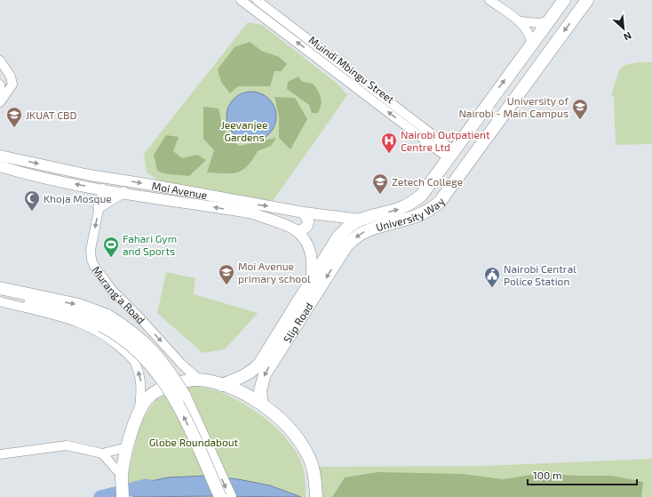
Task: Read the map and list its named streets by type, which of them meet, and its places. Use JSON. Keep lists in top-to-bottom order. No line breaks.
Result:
{"streets":{"highway":["University Way","Murang'a Road","Slip Road"],"main road":["Moi Avenue"],"street":["Muindi Mbingu Street"]},"crossings":[["Muindi Mbingu Street","University Way"],["Moi Avenue","University Way"],["Moi Avenue","Murang'a Road"],["Moi Avenue","Slip Road"],["University Way","Slip Road"]],"one_way":["Murang'a Road"],"parks":["Jeevanjee Gardens","Globe Roundabout"],"places":{"school or university":["University of Nairobi - Main Campus","JKUAT CBD","Zetech College","Moi Avenue primary school"],"hospital":["Nairobi Outpatient Centre Ltd"],"mosque":["Khoja Mosque"],"sports":["Fahari Gym and Sports"],"public building":["Nairobi Central Police Station"]},"scale_bar":"100 m","north":"bottom right"}
